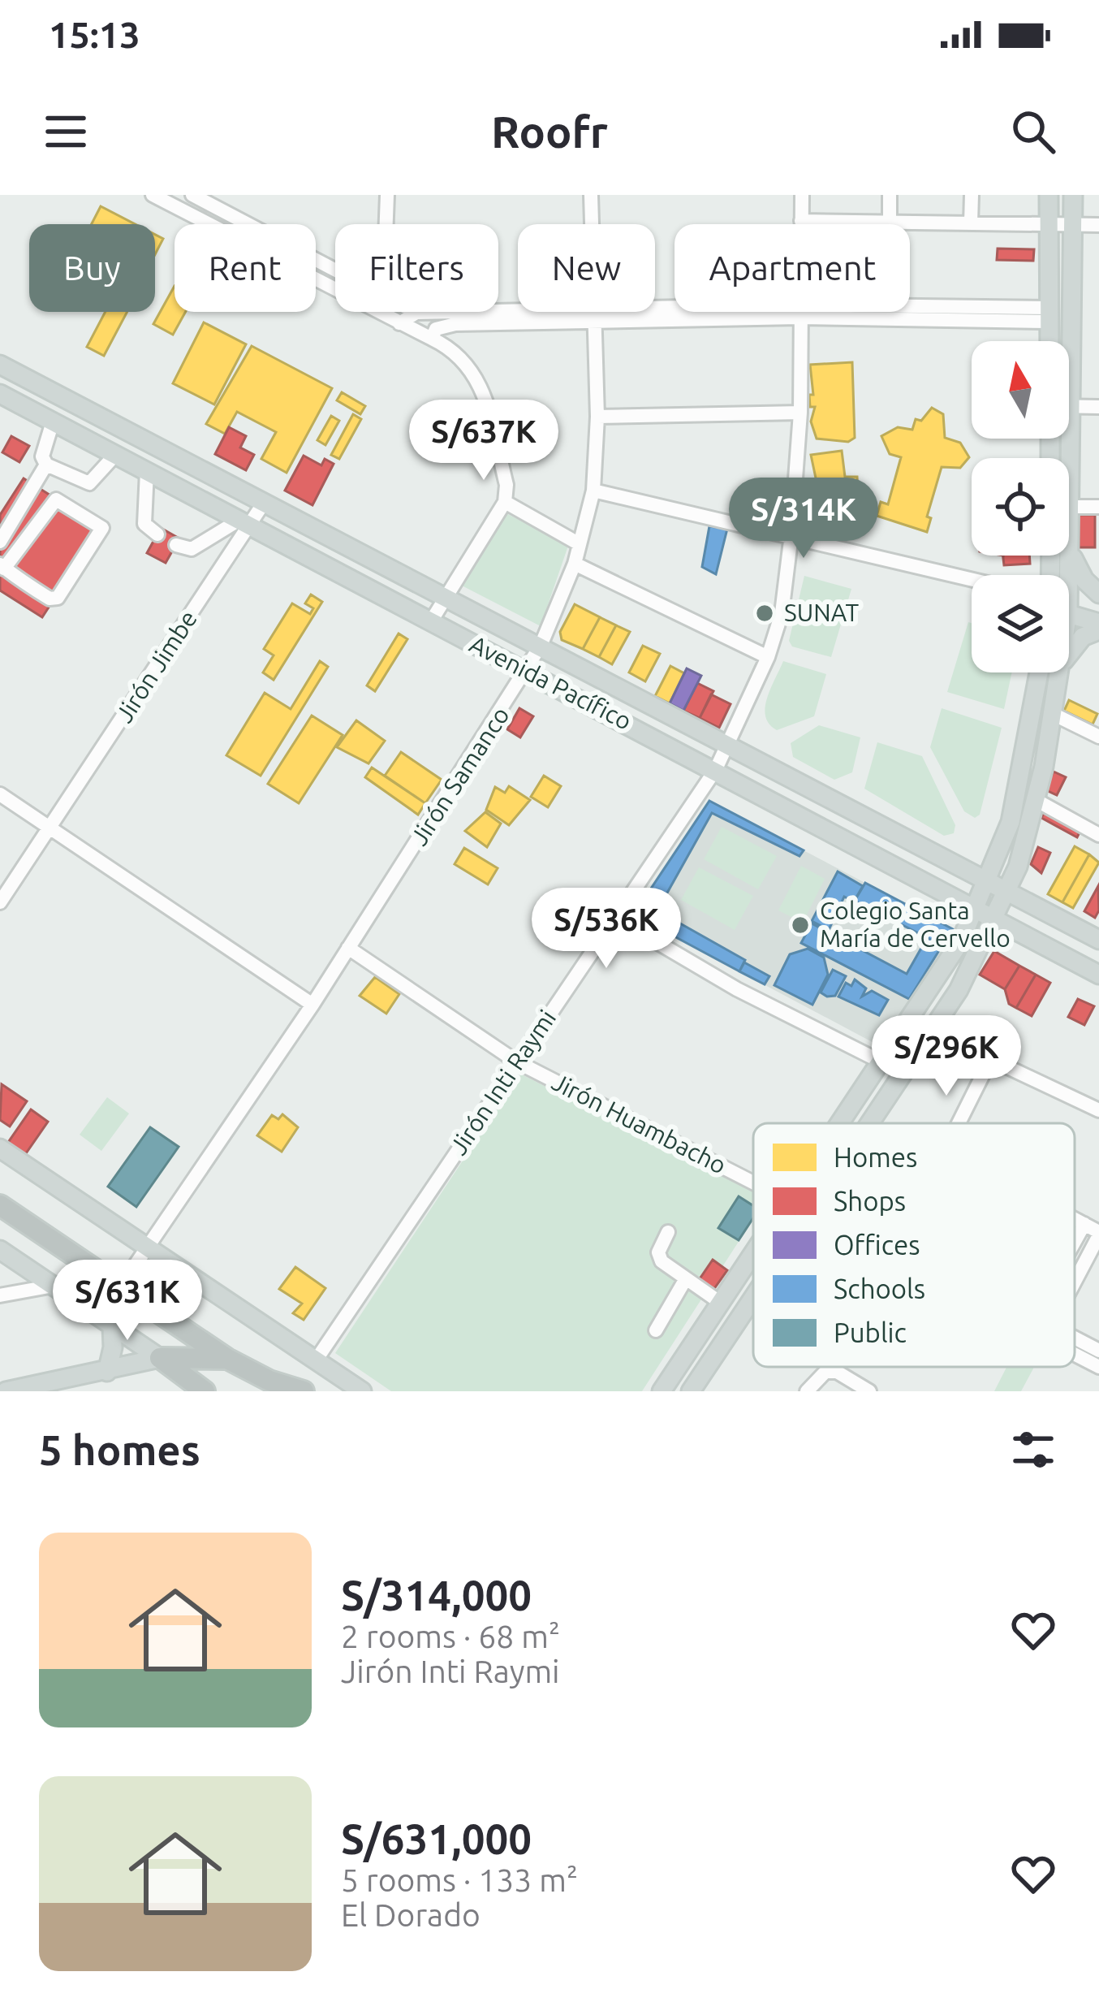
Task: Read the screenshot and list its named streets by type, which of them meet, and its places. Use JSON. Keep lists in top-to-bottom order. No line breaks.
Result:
{"streets":{"main road":["Avenida Pacífico"],"street":["Jirón Jimbe","Jirón Samanco","Jirón Inti Raymi","Jirón Huambacho"]},"crossings":[["Jirón Jimbe","Avenida Pacífico"],["Avenida Pacífico","Jirón Samanco"],["Avenida Pacífico","Jirón Inti Raymi"],["Jirón Samanco","Jirón Huambacho"],["Jirón Inti Raymi","Jirón Huambacho"]],"places":["SUNAT","Colegio Santa María de Cervello"],"legend":["Homes","Shops","Offices","Schools","Public"],"north":"top","page":{"status":"15:13","header":"Roofr","chip":["Buy","Rent","Filters","New","Apartment"],"price":["S/637K","S/314K","S/536K","S/296K","S/631K"],"heading":"5 homes","list":[{"name":"S/314,000","note":"2 rooms · 68 m² · Jirón Inti Raymi"},{"name":"S/631,000","note":"5 rooms · 133 m² · El Dorado"}]}}
